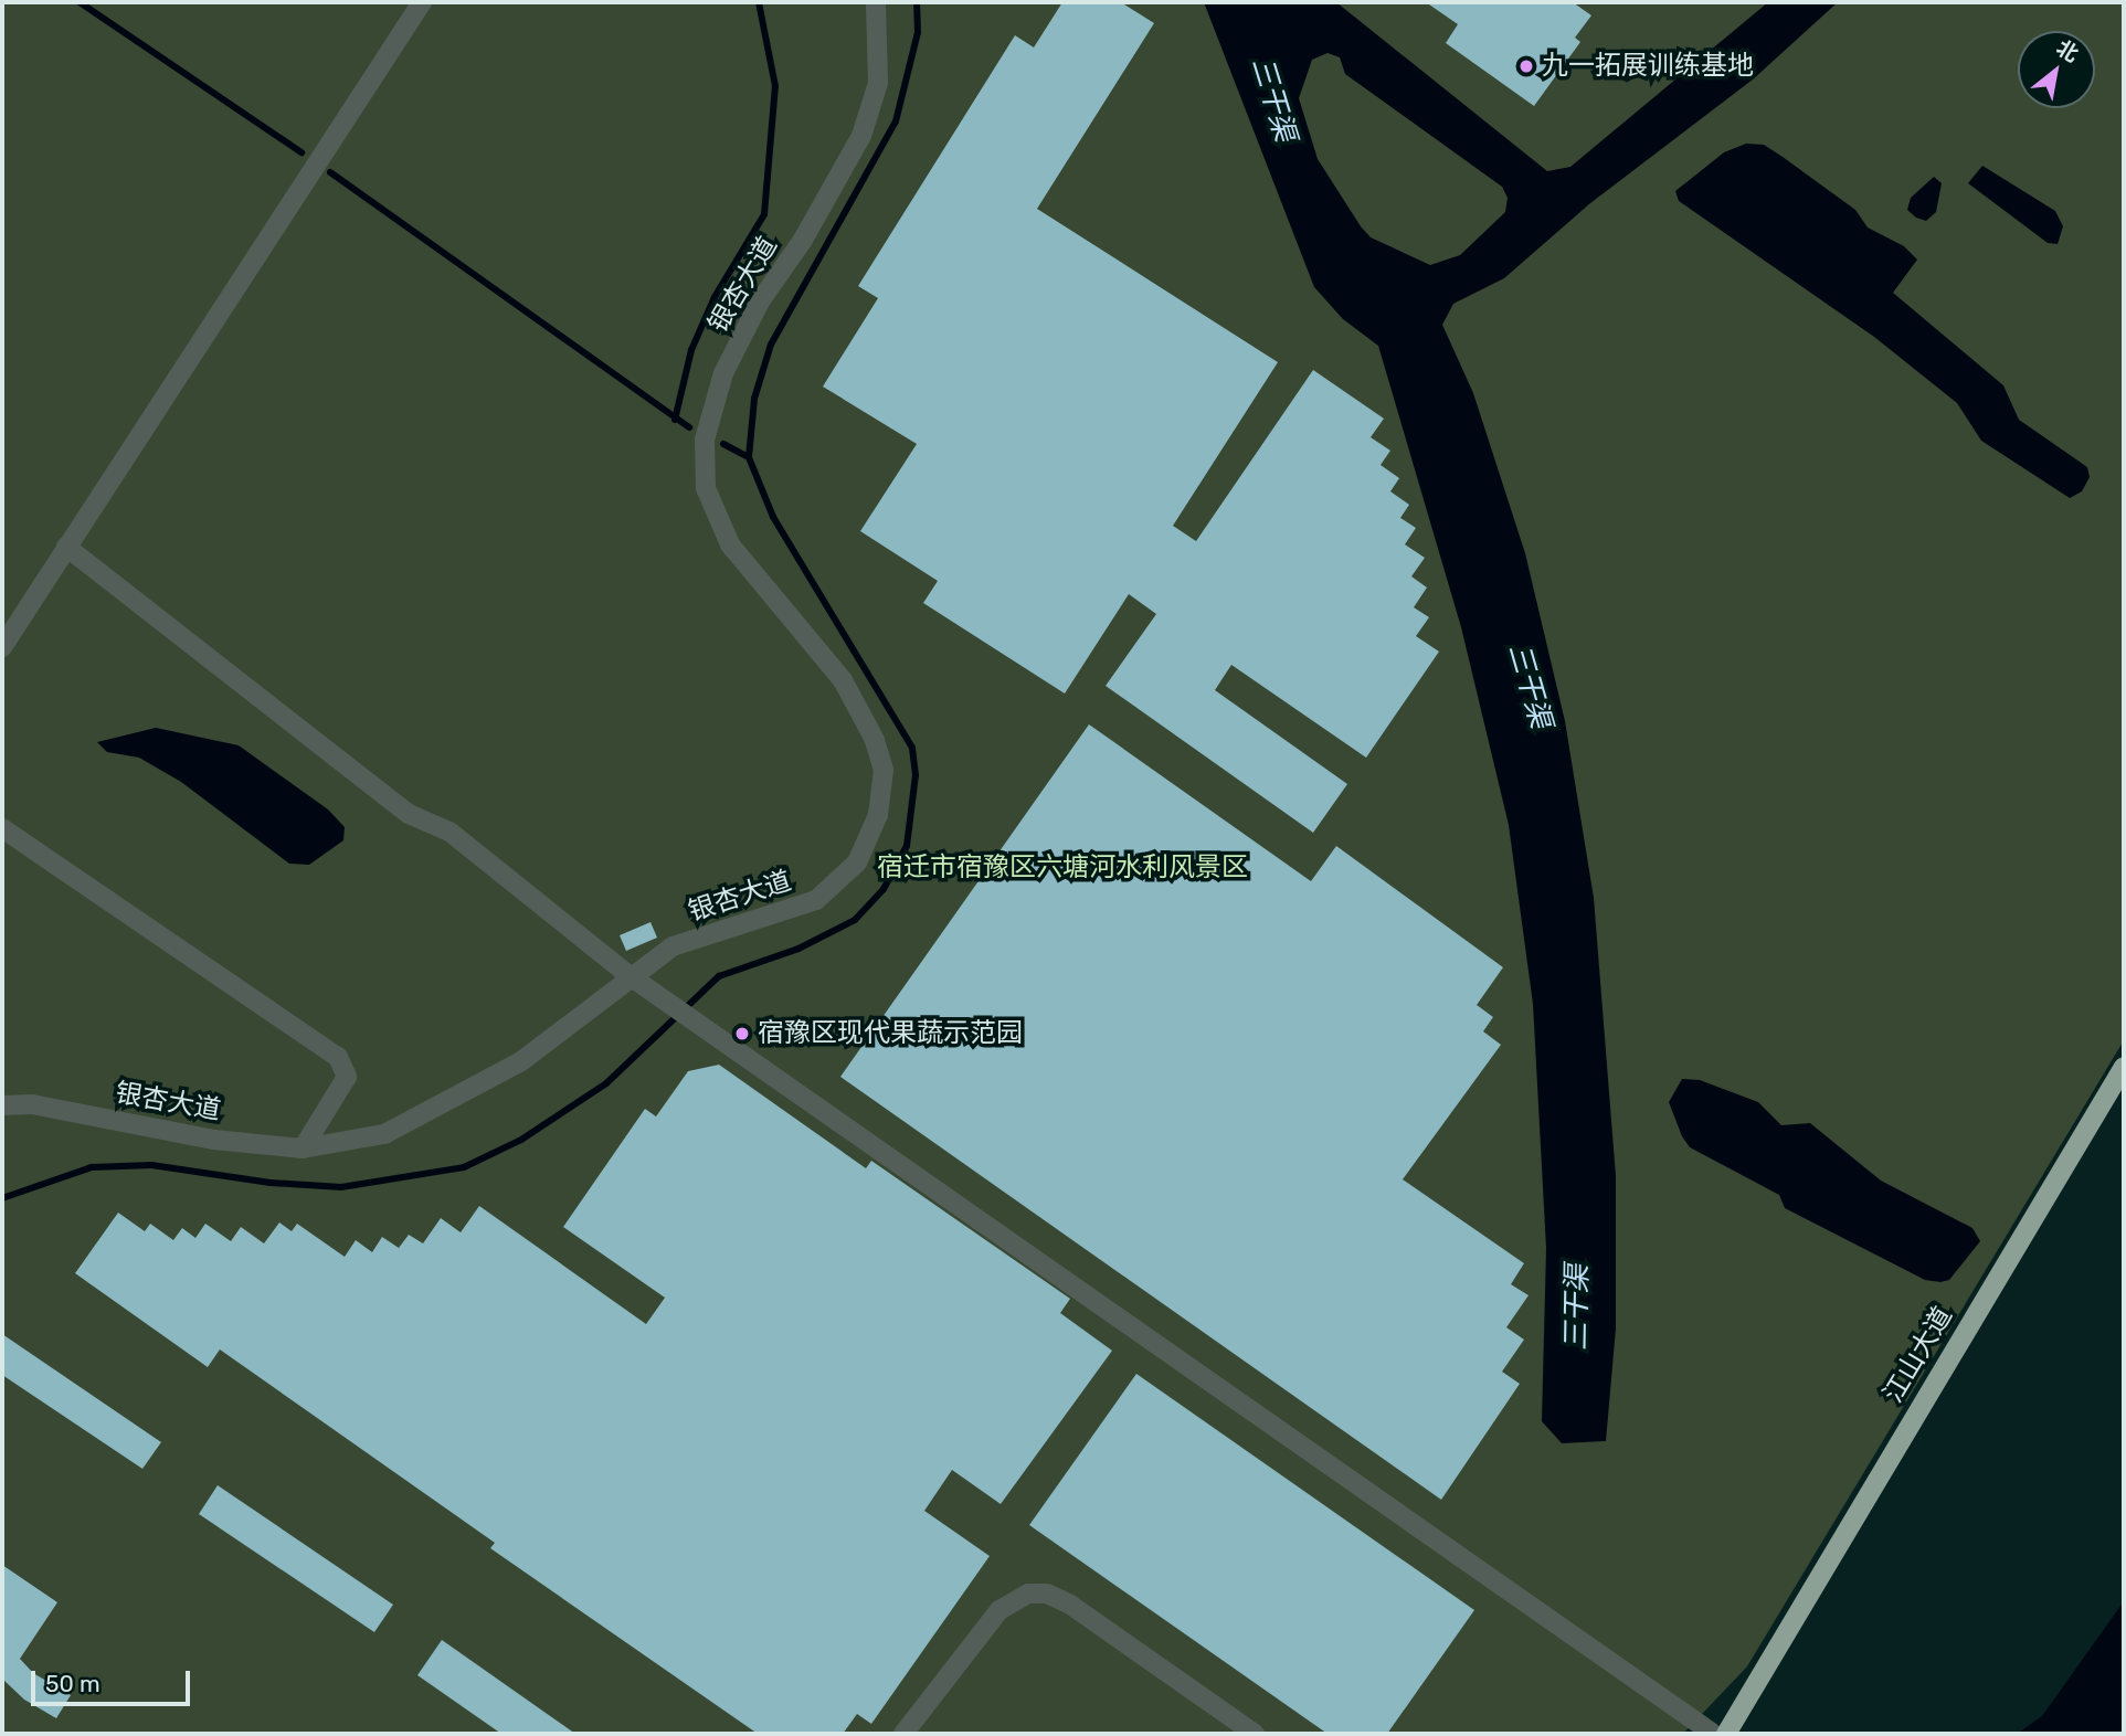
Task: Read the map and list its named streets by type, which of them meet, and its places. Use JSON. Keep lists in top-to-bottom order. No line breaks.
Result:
{"streets":{"main road":["江山大道"],"street":["银杏大道"]},"water":["三干渠"],"parks":["宿迁市宿豫区六塘河水利风景区"],"places":["九一拓展训练基地","宿豫区现代果蔬示范园"],"scale_bar":"50 m","north":"top right"}
